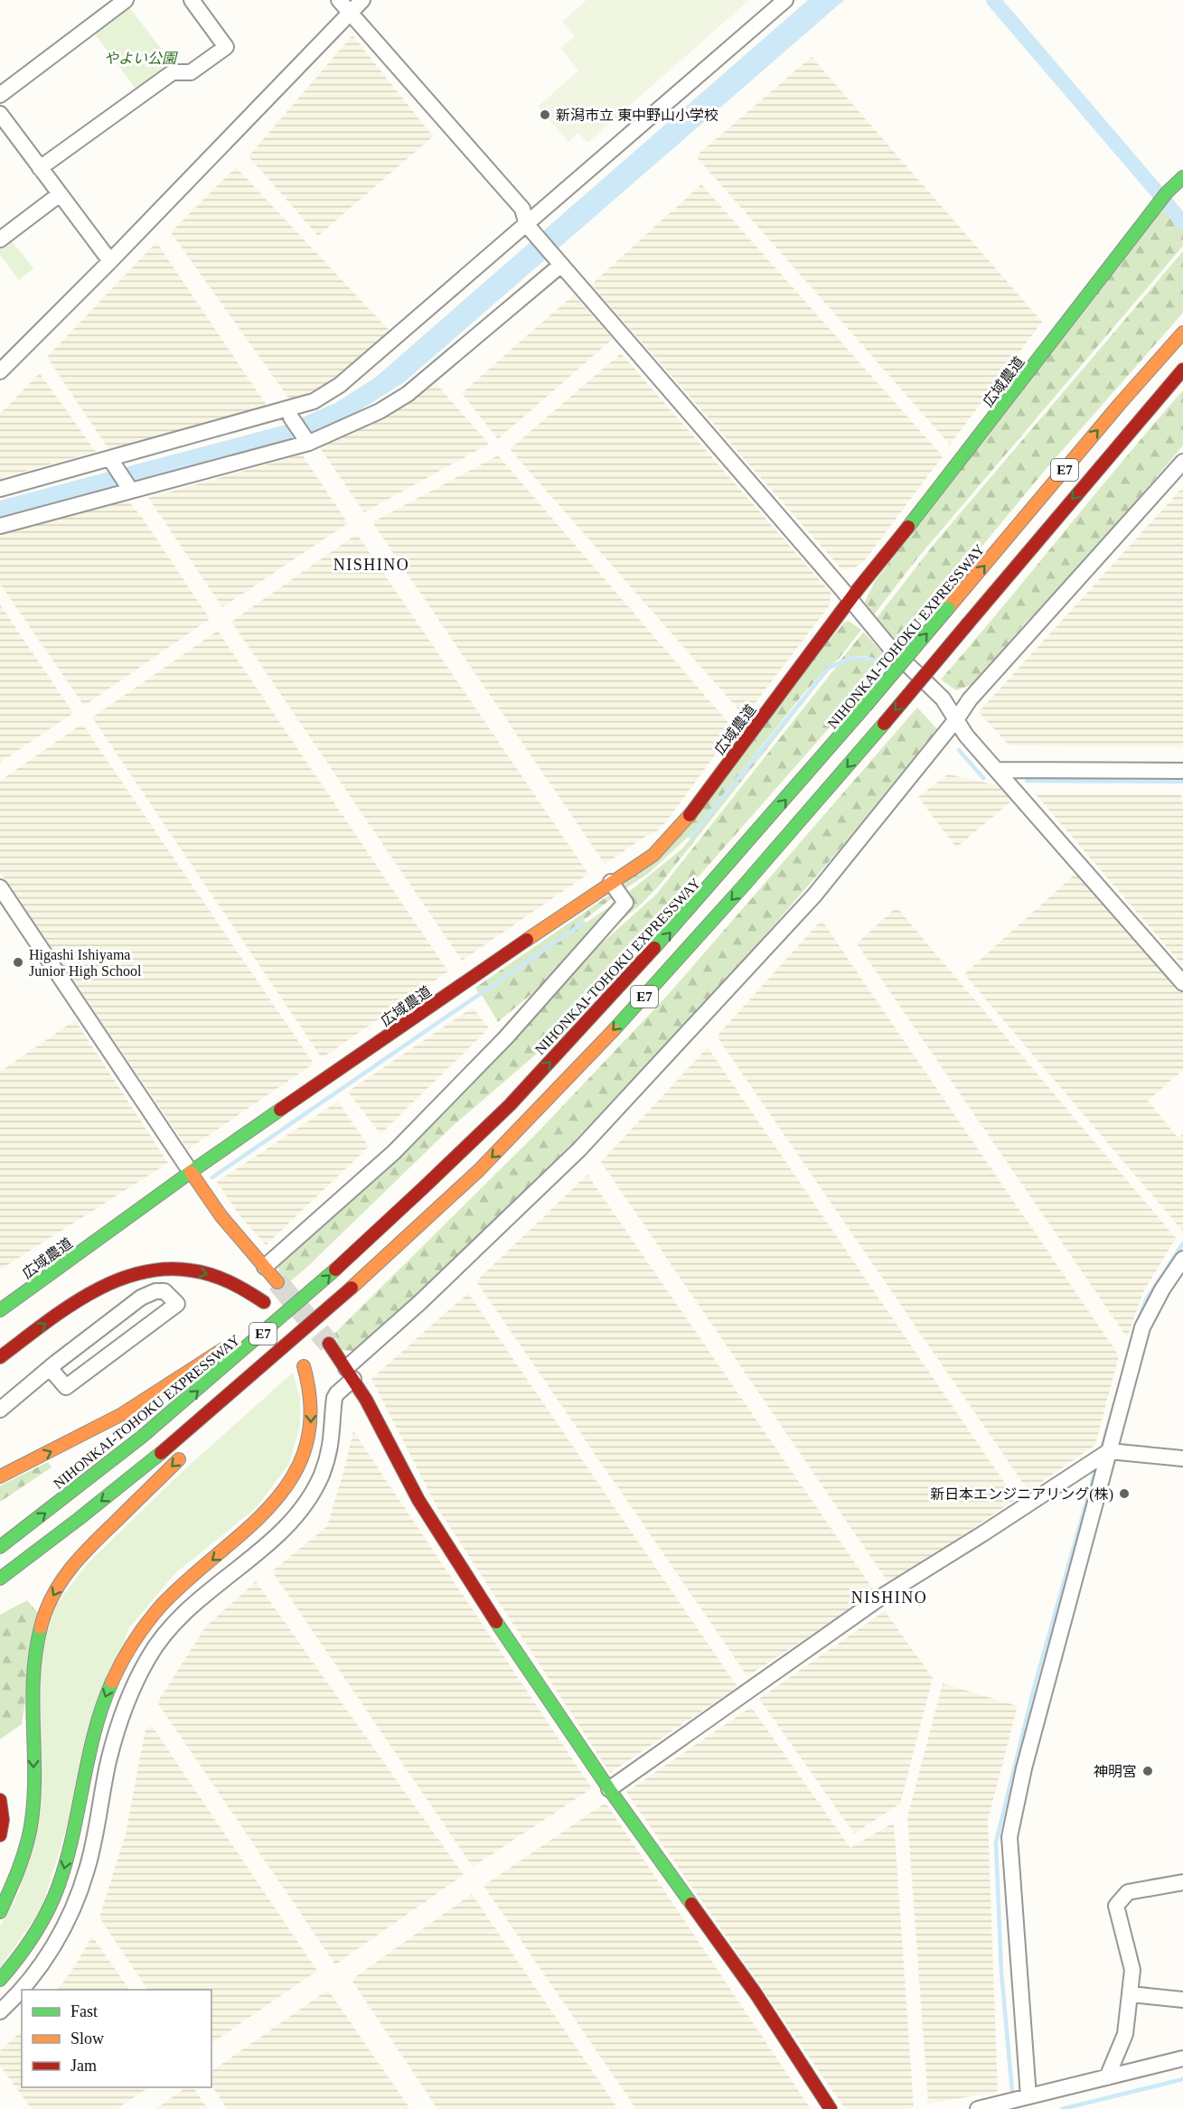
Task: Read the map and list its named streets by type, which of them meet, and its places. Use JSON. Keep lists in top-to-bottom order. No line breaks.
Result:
{"streets":{"main road":["広域農道","E7","NIHONKAI-TOHOKU EXPRESSWAY"]},"districts":["NISHINO","NISHINO"],"parks":["やよい公園"],"places":["新潟市立 東中野山小学校","Higashi Ishiyama Junior High School","新日本エンジニアリング(株)","神明宮"],"legend":["Fast","Slow","Jam"]}
